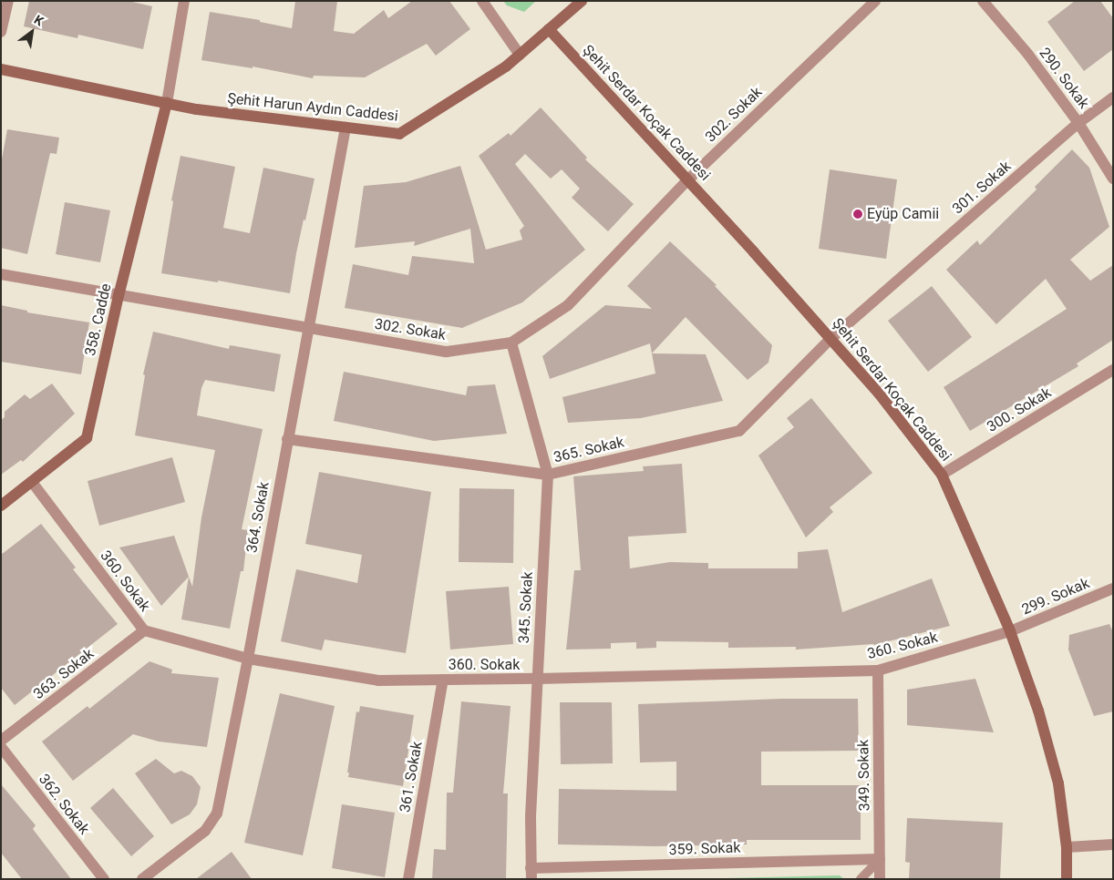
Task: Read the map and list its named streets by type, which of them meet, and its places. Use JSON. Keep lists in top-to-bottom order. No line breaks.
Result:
{"streets":{"street":["290. Sokak","Şehit Harun Aydın Caddesi","Şehit Serdar Koçak Caddesi","302. Sokak","301. Sokak","358. Cadde","300. Sokak","365. Sokak","364. Sokak","360. Sokak","299. Sokak","345. Sokak","363. Sokak","349. Sokak","361. Sokak","362. Sokak","359. Sokak"]},"crossings":[["290. Sokak","301. Sokak"],["Şehit Harun Aydın Caddesi","Şehit Serdar Koçak Caddesi"],["Şehit Harun Aydın Caddesi","358. Cadde"],["Şehit Harun Aydın Caddesi","364. Sokak"],["Şehit Serdar Koçak Caddesi","302. Sokak"],["Şehit Serdar Koçak Caddesi","301. Sokak"],["Şehit Serdar Koçak Caddesi","300. Sokak"],["Şehit Serdar Koçak Caddesi","365. Sokak"],["Şehit Serdar Koçak Caddesi","360. Sokak"],["Şehit Serdar Koçak Caddesi","299. Sokak"],["302. Sokak","358. Cadde"],["302. Sokak","364. Sokak"],["302. Sokak","345. Sokak"],["301. Sokak","365. Sokak"],["358. Cadde","360. Sokak"],["365. Sokak","364. Sokak"],["365. Sokak","345. Sokak"],["364. Sokak","360. Sokak"],["360. Sokak","299. Sokak"],["360. Sokak","345. Sokak"],["360. Sokak","363. Sokak"],["360. Sokak","349. Sokak"],["360. Sokak","361. Sokak"],["345. Sokak","359. Sokak"],["349. Sokak","359. Sokak"]],"places":["Eyüp Camii"],"north":"top right"}
